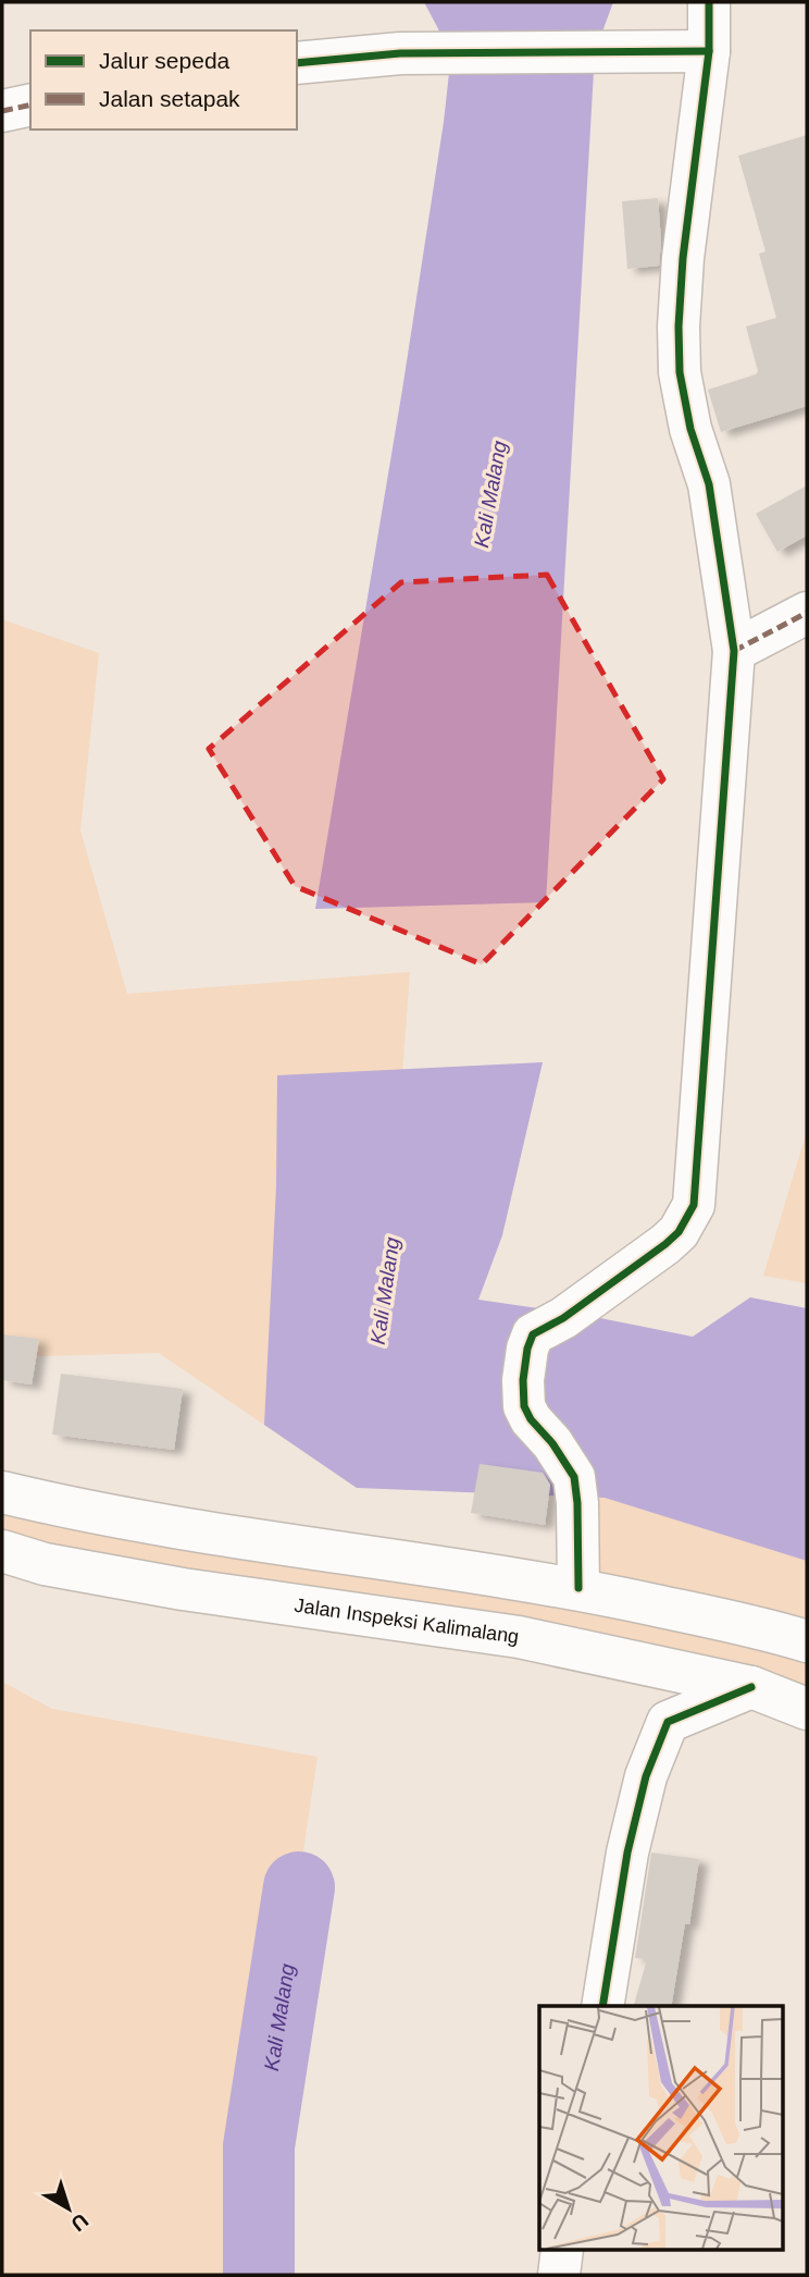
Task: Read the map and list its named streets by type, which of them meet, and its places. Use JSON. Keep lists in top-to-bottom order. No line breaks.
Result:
{"streets":{"street":["Jalan Inspeksi Kalimalang"]},"water":["Kali Malang"],"legend":["Jalur sepeda","Jalan setapak"],"north":"bottom right"}
